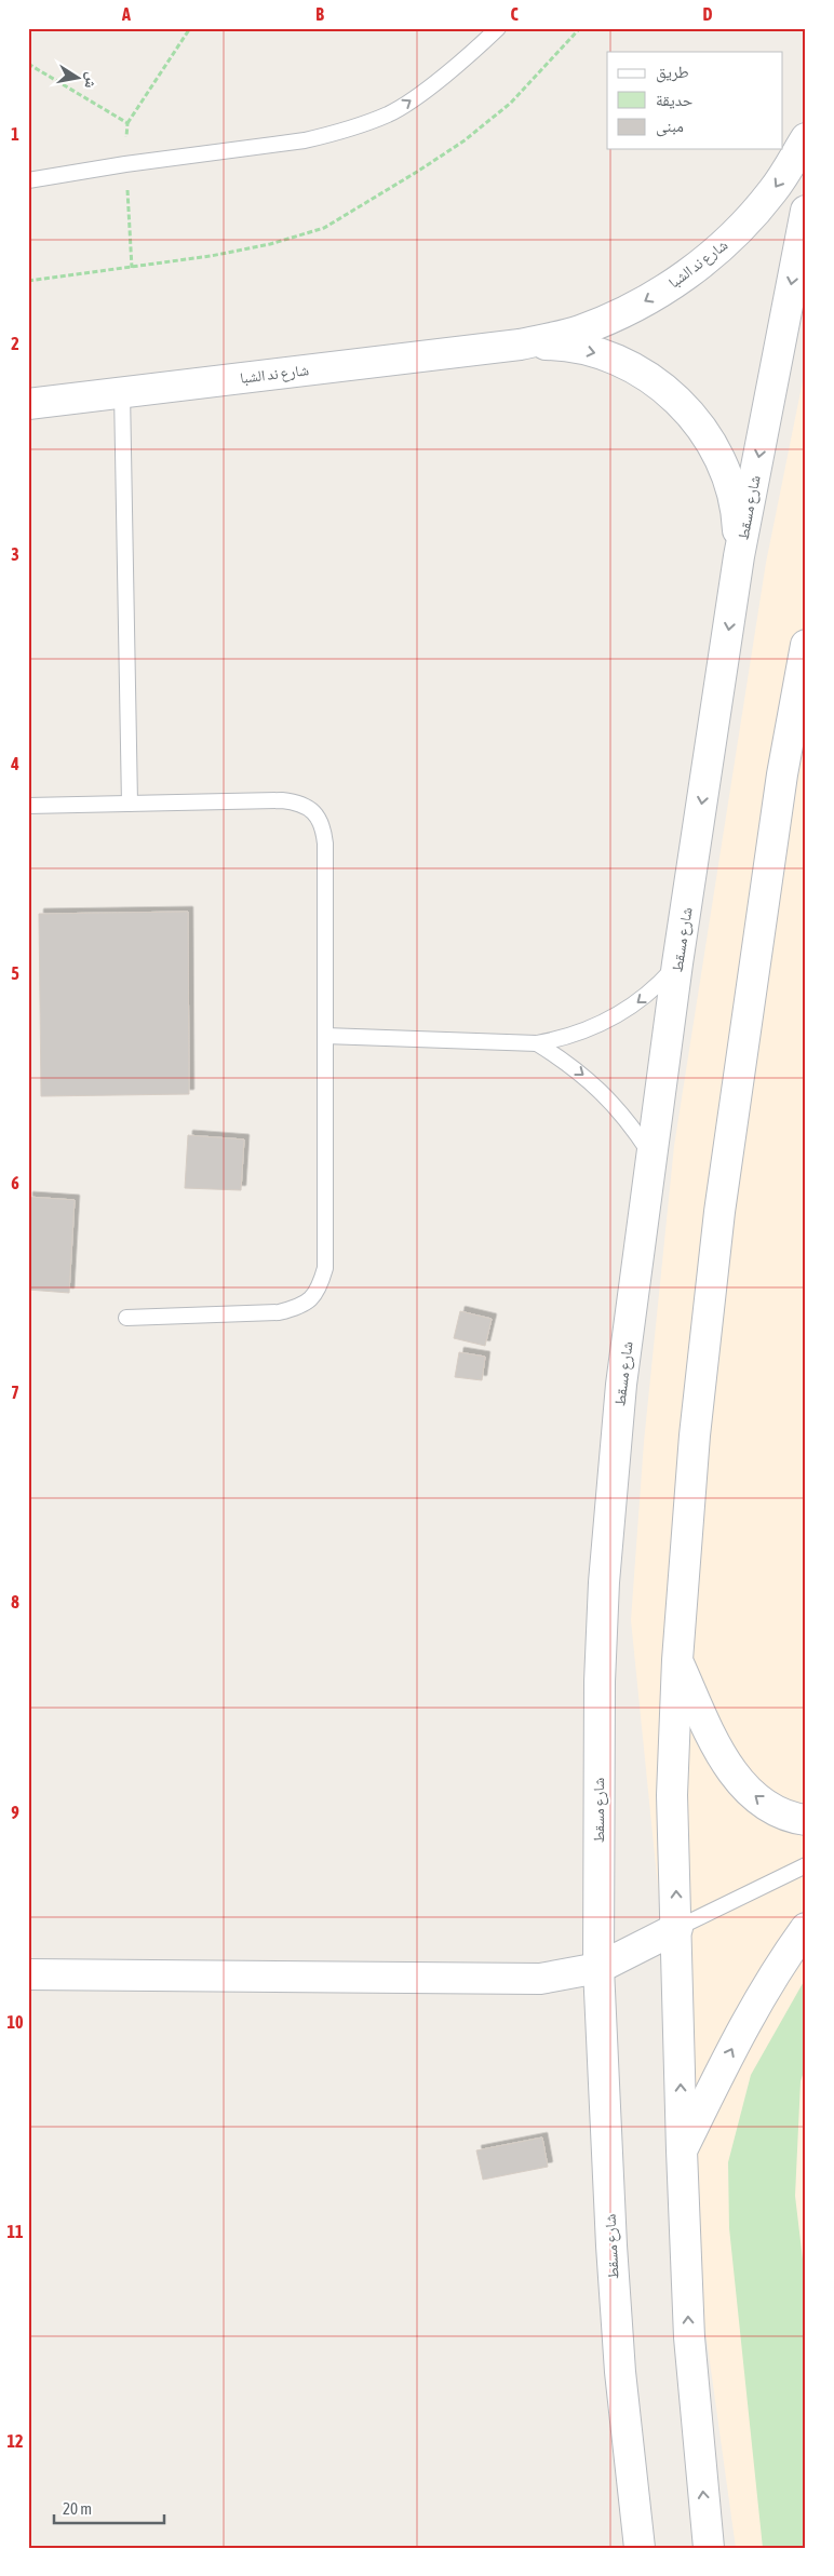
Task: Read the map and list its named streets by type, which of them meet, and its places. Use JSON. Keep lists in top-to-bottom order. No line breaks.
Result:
{"streets":{"street":["شارع ند الشبا","شارع مسقط"]},"crossings":[["شارع ند الشبا","شارع مسقط"]],"legend":["طريق","حديقة","مبنى"],"scale_bar":"20 m","north":"right","grid":{"columns":["A","B","C","D"],"rows":["1","2","3","4","5","6","7","8","9","10","11","12"]}}
